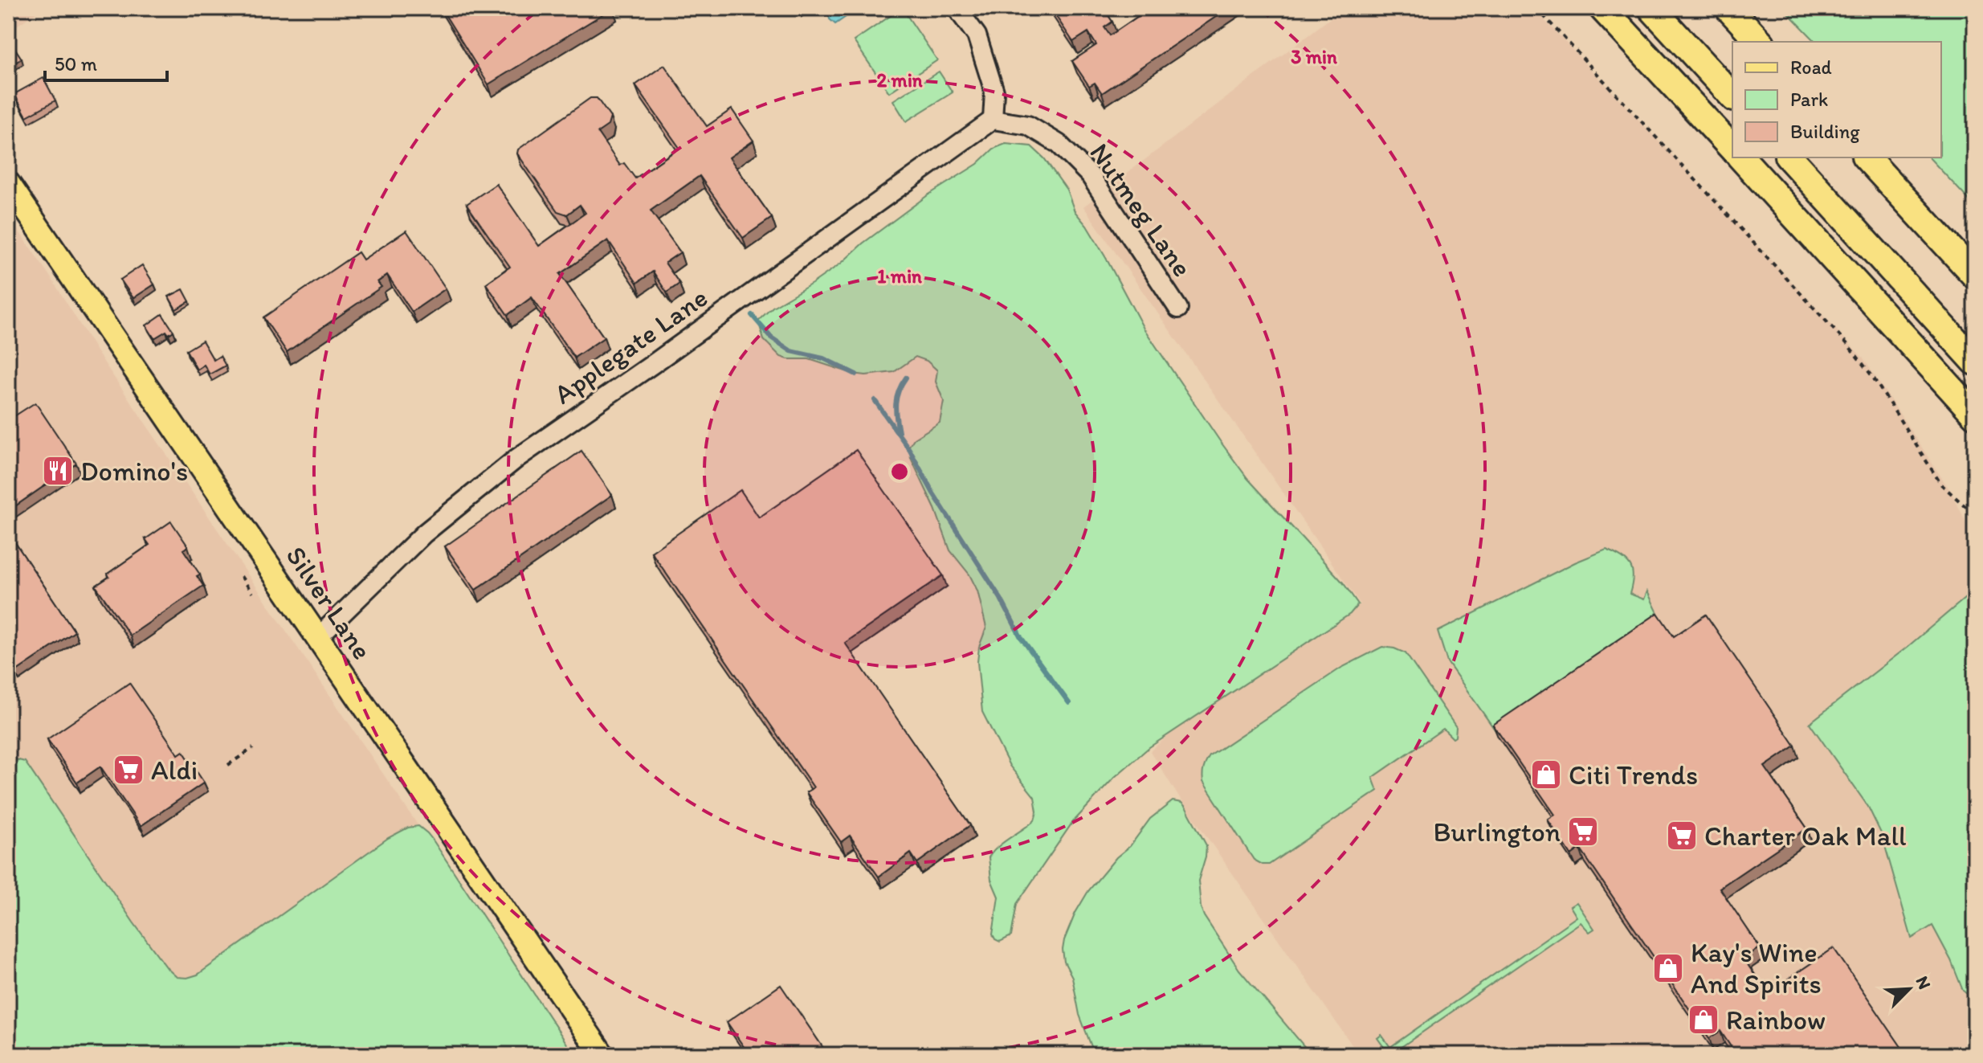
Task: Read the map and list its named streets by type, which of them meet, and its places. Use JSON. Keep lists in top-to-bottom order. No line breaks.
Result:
{"streets":{"main road":["Silver Lane"],"street":["Nutmeg Lane","Applegate Lane"]},"crossings":[["Nutmeg Lane","Applegate Lane"],["Applegate Lane","Silver Lane"]],"places":{"restaurant":["Domino's"],"supermarket":["Aldi","Burlington","Charter Oak Mall"],"shop":["Citi Trends","Kay's Wine And Spirits","Rainbow"]},"legend":["Road","Park","Building"],"scale_bar":"50 m","north":"top right","rings":["3 min","2 min","1 min"]}
